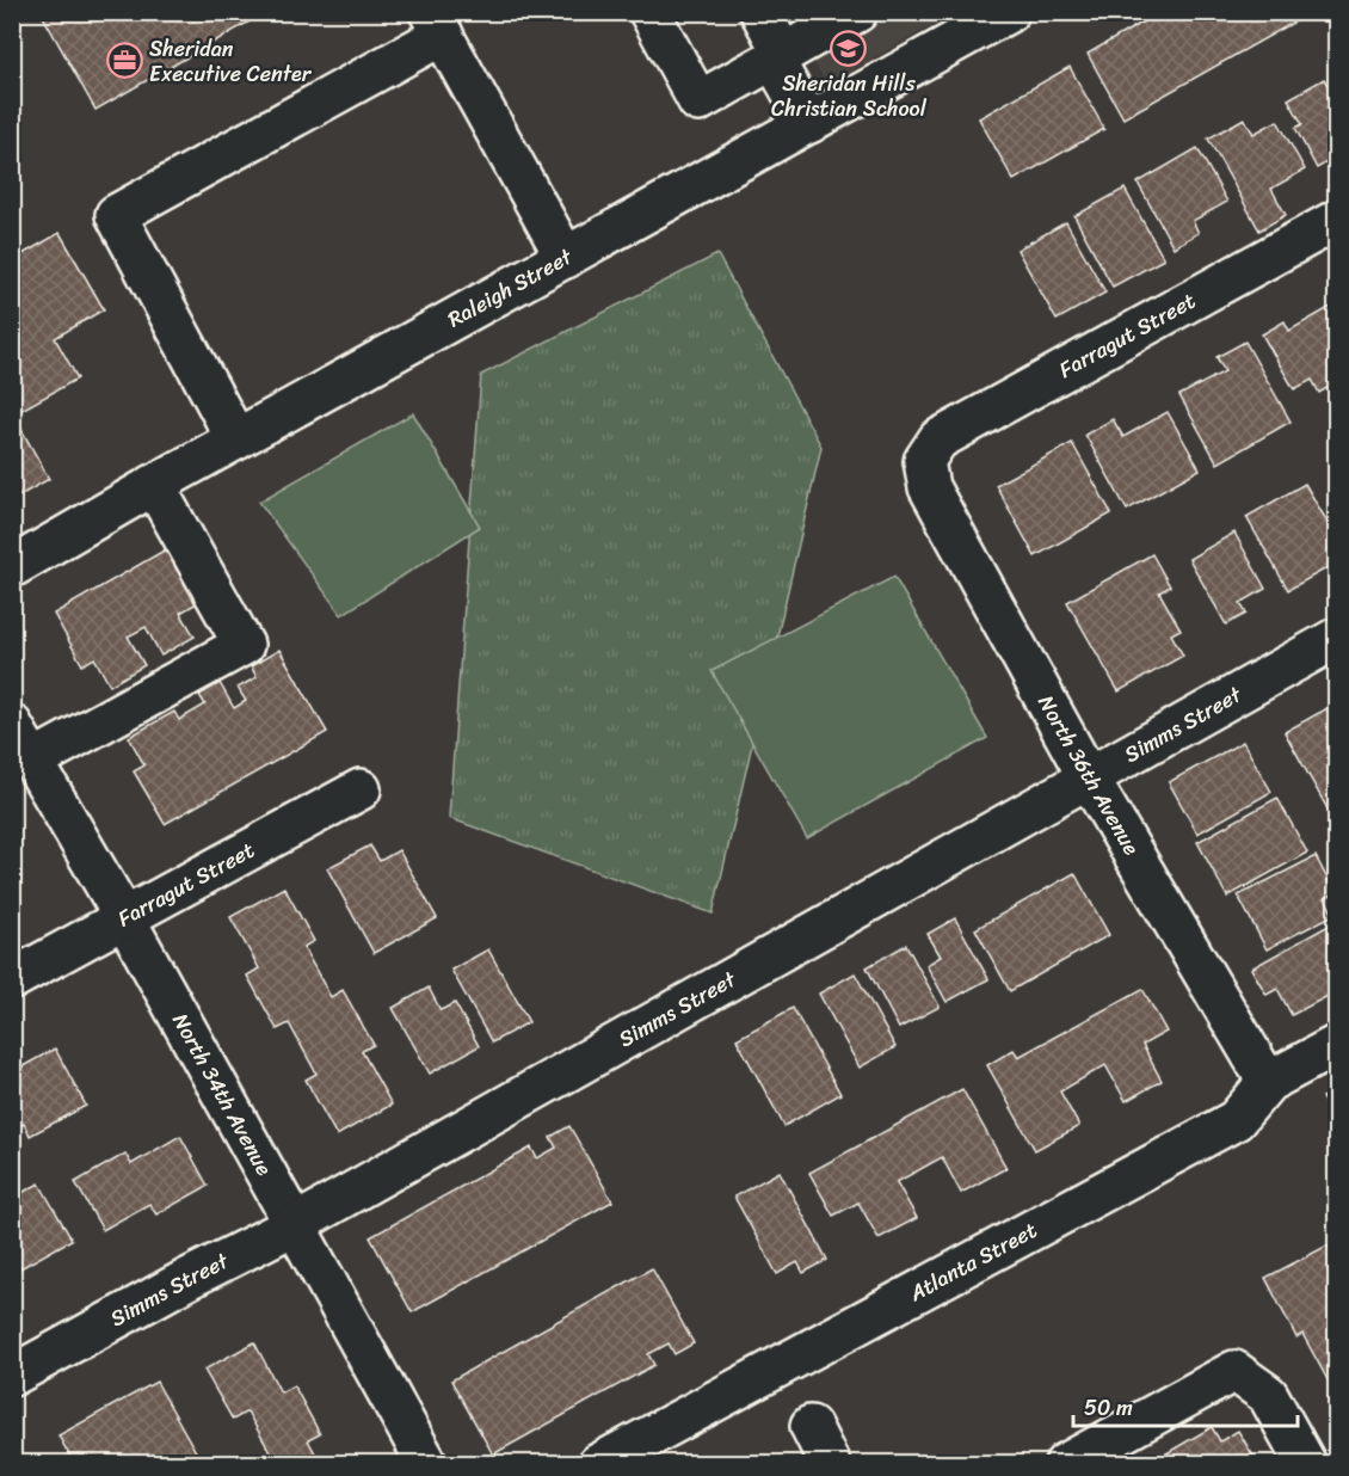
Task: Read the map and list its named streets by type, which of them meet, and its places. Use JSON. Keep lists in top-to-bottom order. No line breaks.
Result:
{"streets":{"street":["Raleigh Street","Farragut Street","Simms Street","North 36th Avenue","North 34th Avenue","Atlanta Street"]},"crossings":[["Farragut Street","North 36th Avenue"],["Farragut Street","North 34th Avenue"],["Simms Street","North 36th Avenue"],["Simms Street","North 34th Avenue"],["North 36th Avenue","Atlanta Street"]],"places":{"school or university":["Sheridan Hills Christian School"],"office":["Sheridan Executive Center"]},"scale_bar":"50 m"}
